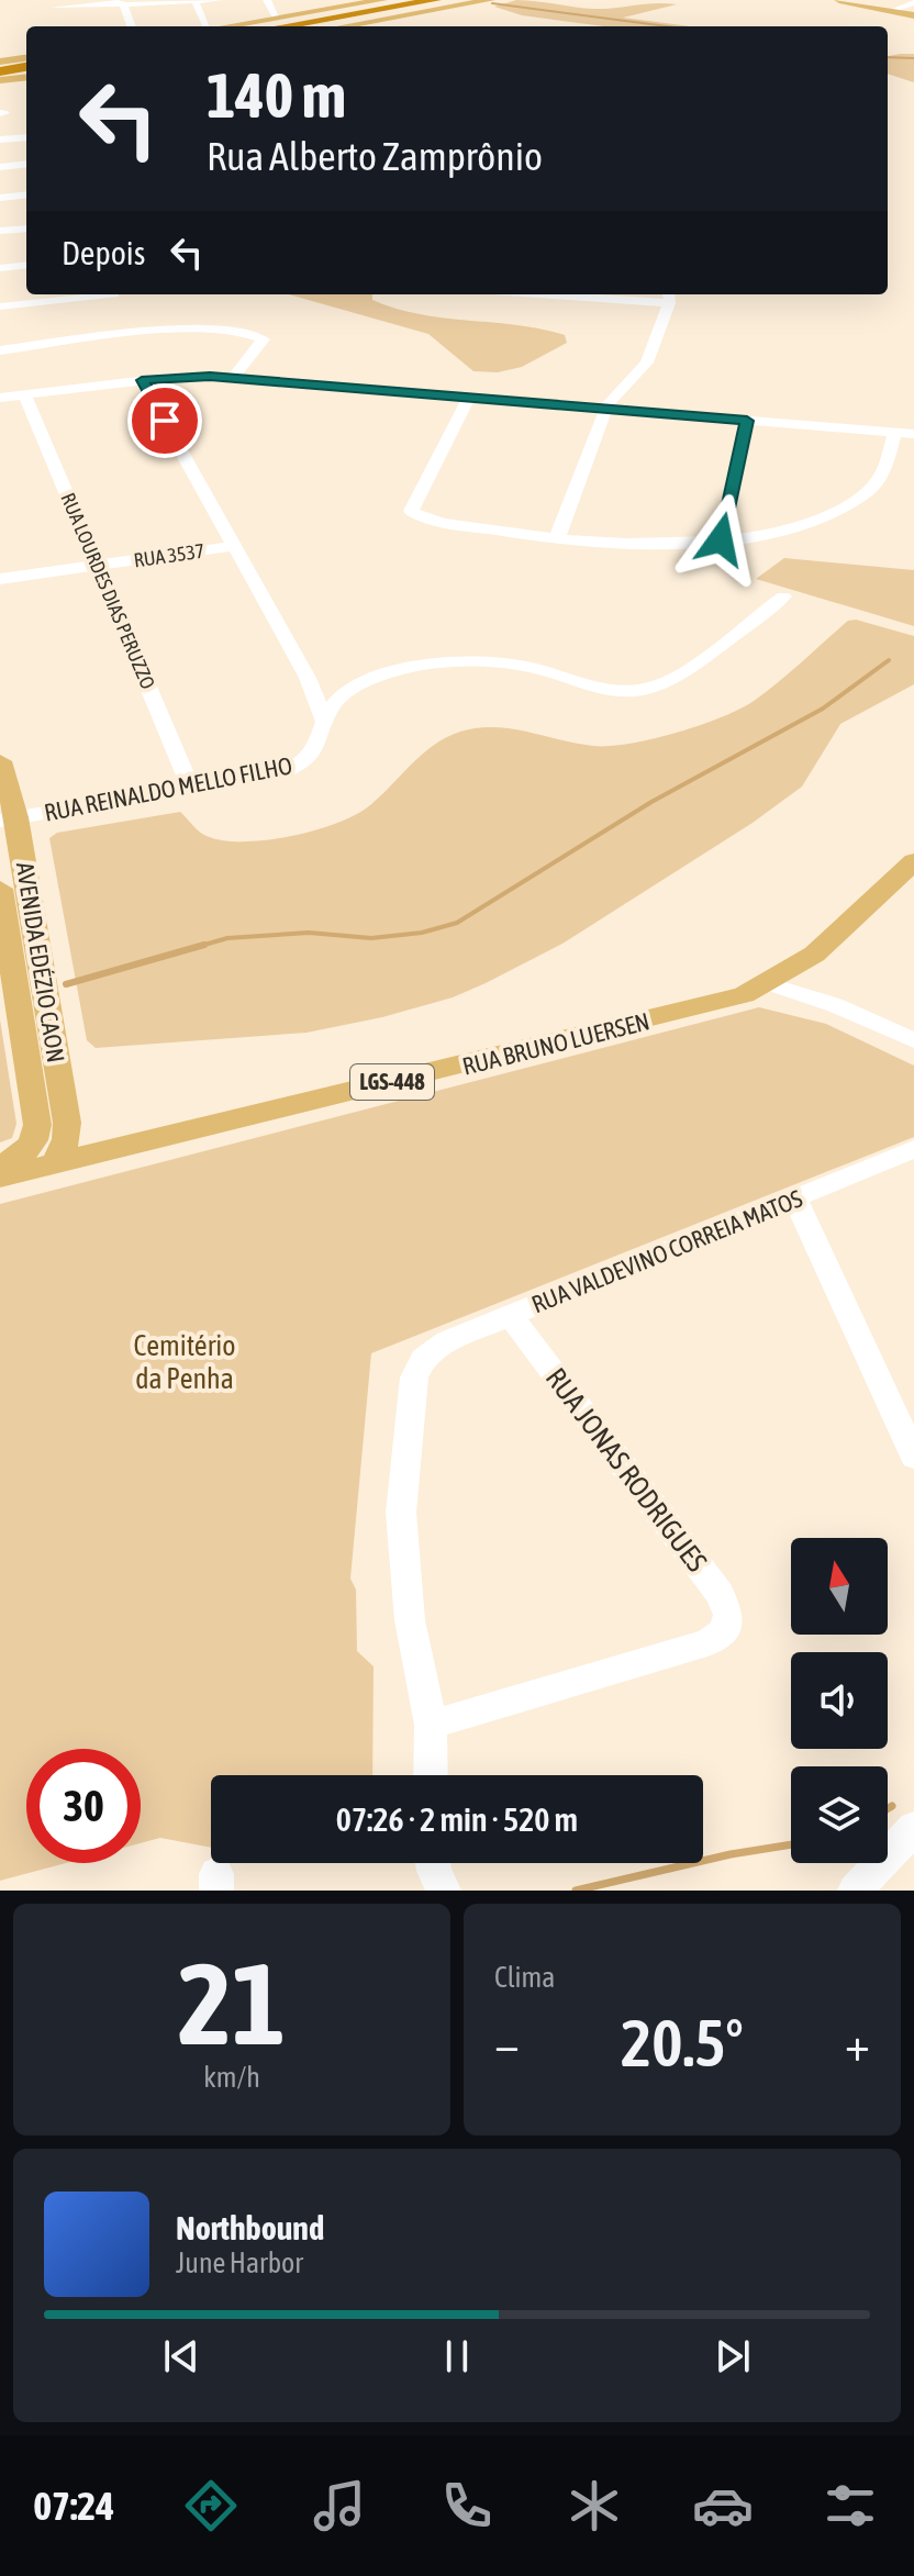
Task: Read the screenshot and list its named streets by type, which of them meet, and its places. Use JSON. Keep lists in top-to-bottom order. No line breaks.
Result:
{"streets":{"main road":["AVENIDA EDÉZIO CAON","RUA BRUNO LUERSEN","LGS-448"],"street":["RUA 3537","RUA LOURDES DIAS PERUZZO","RUA REINALDO MELLO FILHO","RUA VALDEVINO CORREIA MATOS","RUA JONAS RODRIGUES"]},"crossings":[["RUA 3537","RUA LOURDES DIAS PERUZZO"],["RUA LOURDES DIAS PERUZZO","RUA REINALDO MELLO FILHO"],["RUA REINALDO MELLO FILHO","AVENIDA EDÉZIO CAON"],["AVENIDA EDÉZIO CAON","RUA BRUNO LUERSEN"],["RUA VALDEVINO CORREIA MATOS","RUA JONAS RODRIGUES"]],"parks":["Cemitério da Penha"],"north":"top","page":{"turn":["140 m","Rua Alberto Zamprônio"],"then":"Depois","limit":"30","trip":"07:26 · 2 min · 520 m","tile":[["21","km/h"],"Clima"],"heat":["−","20.5°","+"],"song":["Northbound","June Harbor"],"tabs":"07:24"}}
